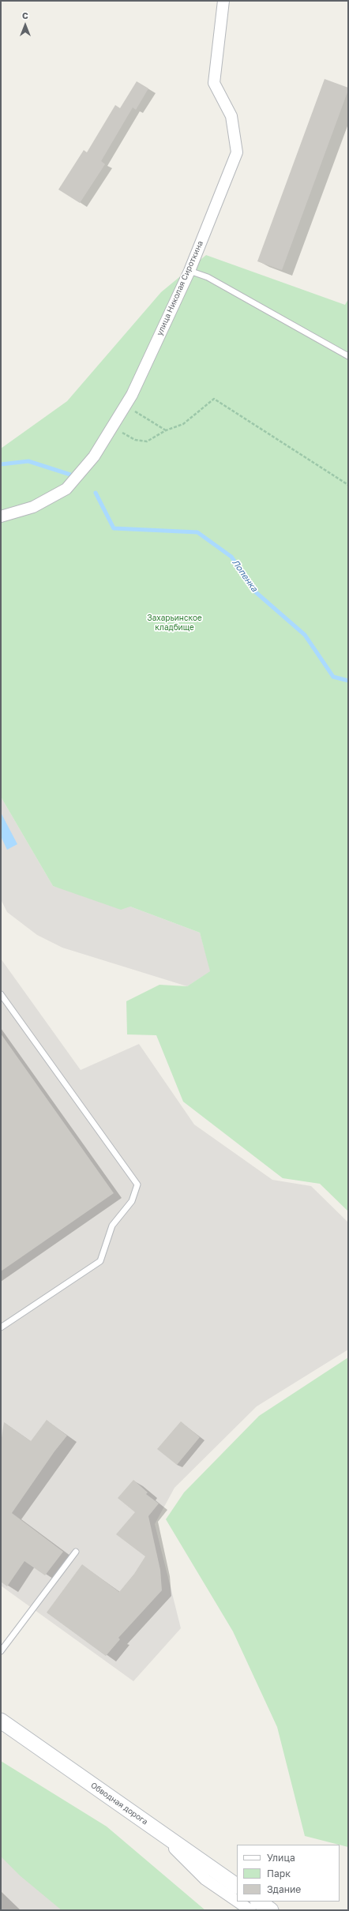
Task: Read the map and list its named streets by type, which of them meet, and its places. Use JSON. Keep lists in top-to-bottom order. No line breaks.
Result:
{"streets":{"main road":["Обводная дорога"],"street":["улица Николая Сироткина"]},"water":["Лопенка"],"parks":["Захарьинское кладбище"],"legend":["Улица","Парк","Здание"],"north":"top"}
